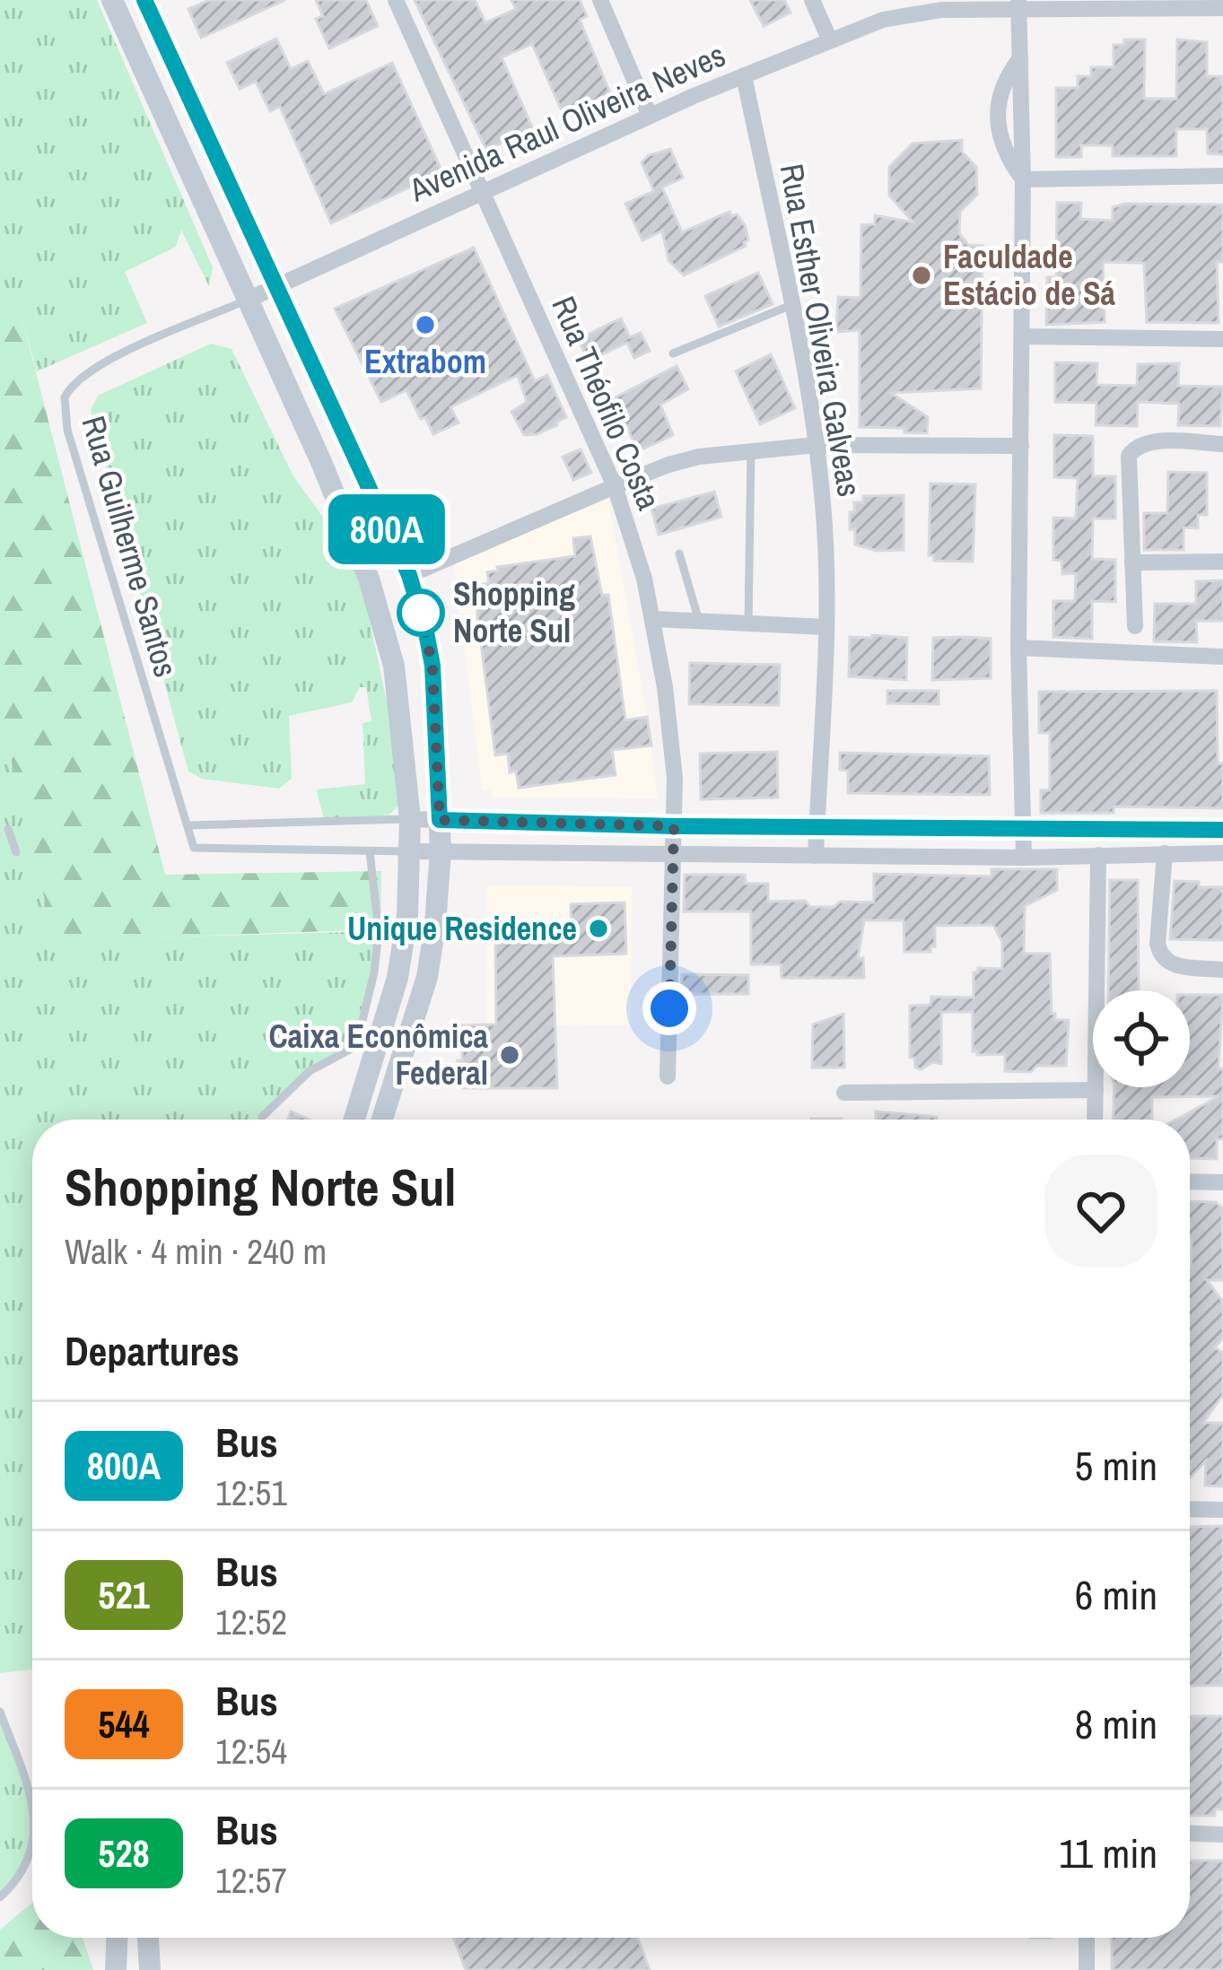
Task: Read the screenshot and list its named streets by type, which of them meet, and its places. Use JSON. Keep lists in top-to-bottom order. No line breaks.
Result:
{"streets":{"street":["Avenida Raul Oliveira Neves","Rua Esther Oliveira Galveas","Rua Théofilo Costa"],"lane":["Rua Guilherme Santos"]},"crossings":[["Avenida Raul Oliveira Neves","Rua Esther Oliveira Galveas"],["Avenida Raul Oliveira Neves","Rua Théofilo Costa"],["Avenida Raul Oliveira Neves","Rua Guilherme Santos"]],"places":["Faculdade Estácio de Sá","Extrabom","Shopping Norte Sul","Unique Residence","Caixa Econômica Federal"],"lines":["bus line 800A"],"page":{"on_map":"800A","heading":[["Shopping Norte Sul","Walk · 4 min · 240 m"],"Departures"],"list":[{"mark":"800A","name":"Bus","note":"12:51","value":"5 min"},{"mark":"521","name":"Bus","note":"12:52","value":"6 min"},{"mark":"544","name":"Bus","note":"12:54","value":"8 min"},{"mark":"528","name":"Bus","note":"12:57","value":"11 min"}]}}
